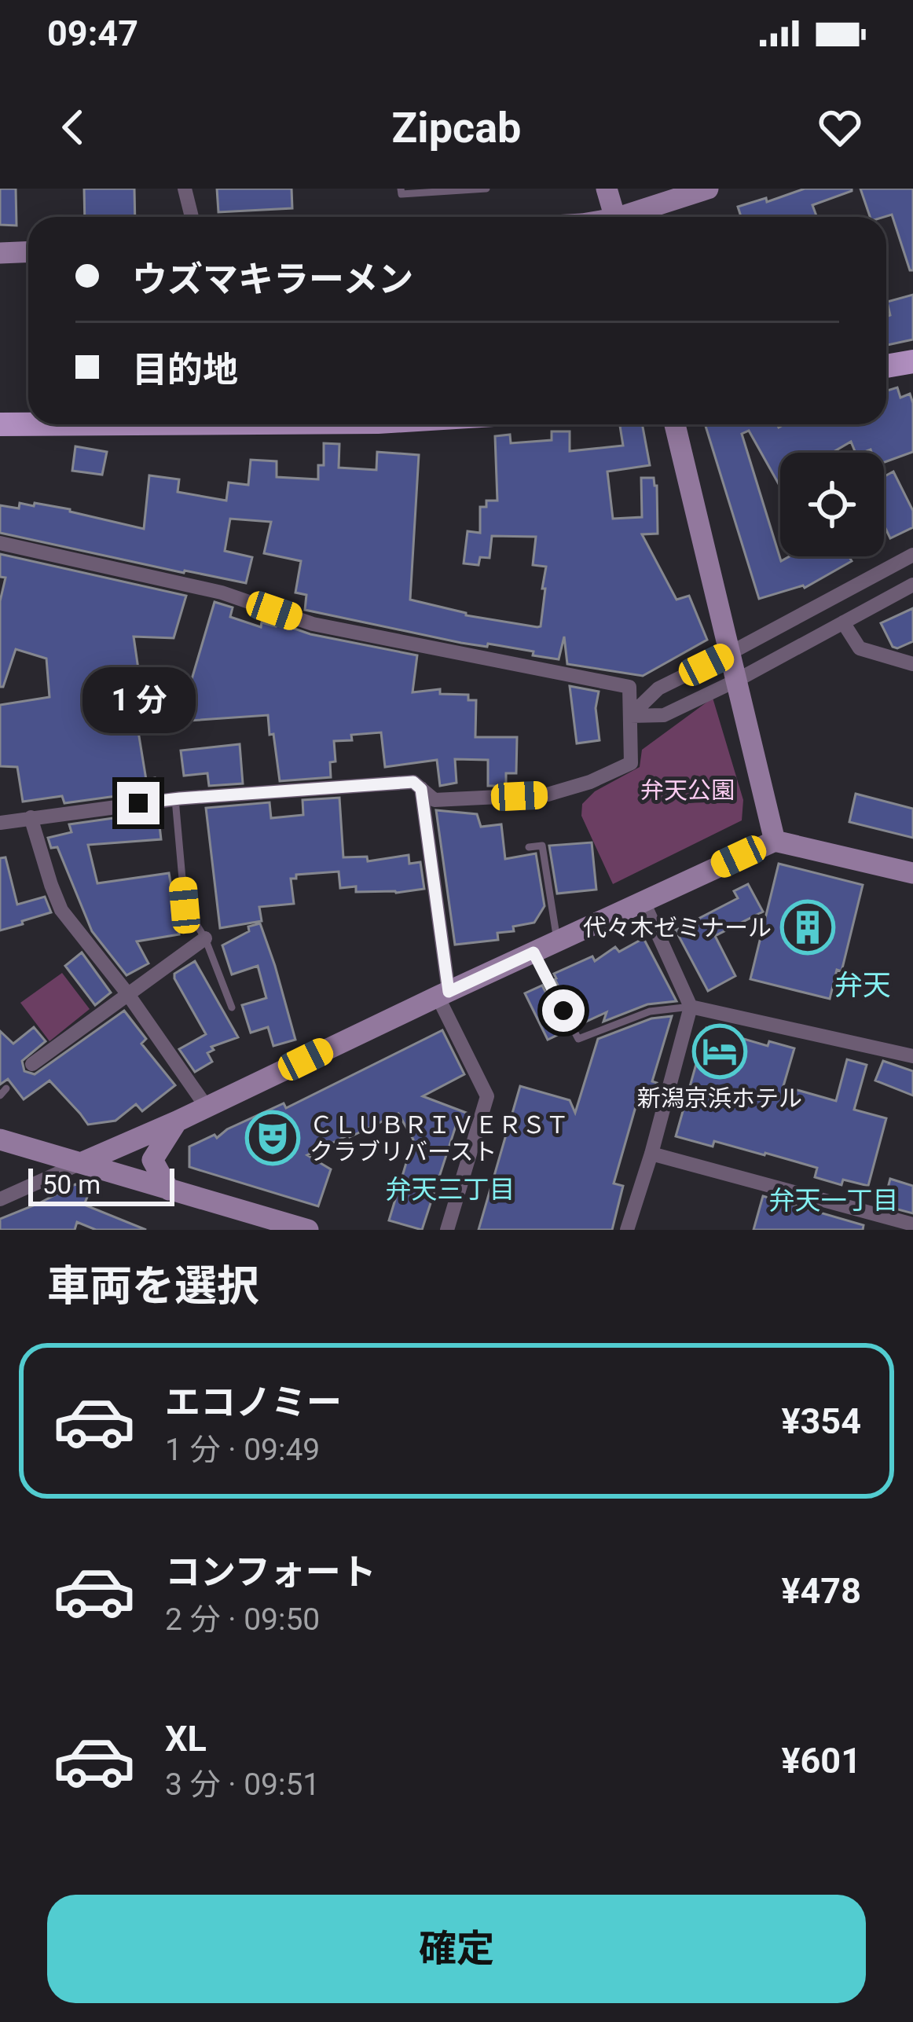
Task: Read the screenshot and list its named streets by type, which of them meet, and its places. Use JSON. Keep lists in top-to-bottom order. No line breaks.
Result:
{"districts":["弁天","弁天三丁目","弁天一丁目"],"parks":["弁天公園"],"places":{"building":["代々木ゼミナール"],"hotel":["新潟京浜ホテル"],"theatre":["ＣＬＵＢＲＩＶＥＲＳＴ クラブリバースト"]},"scale_bar":"50 m","page":{"status":"09:47","header":"Zipcab","banner":["ウズマキラーメン","目的地"],"bubble":"1 分","scale":"50 m","heading":"車両を選択","list":[{"name":"エコノミー","note":"1 分 · 09:49","value":"¥354"},{"name":"コンフォート","note":"2 分 · 09:50","value":"¥478"},{"name":"XL","note":"3 分 · 09:51","value":"¥601"}],"buttons":"確定"}}
